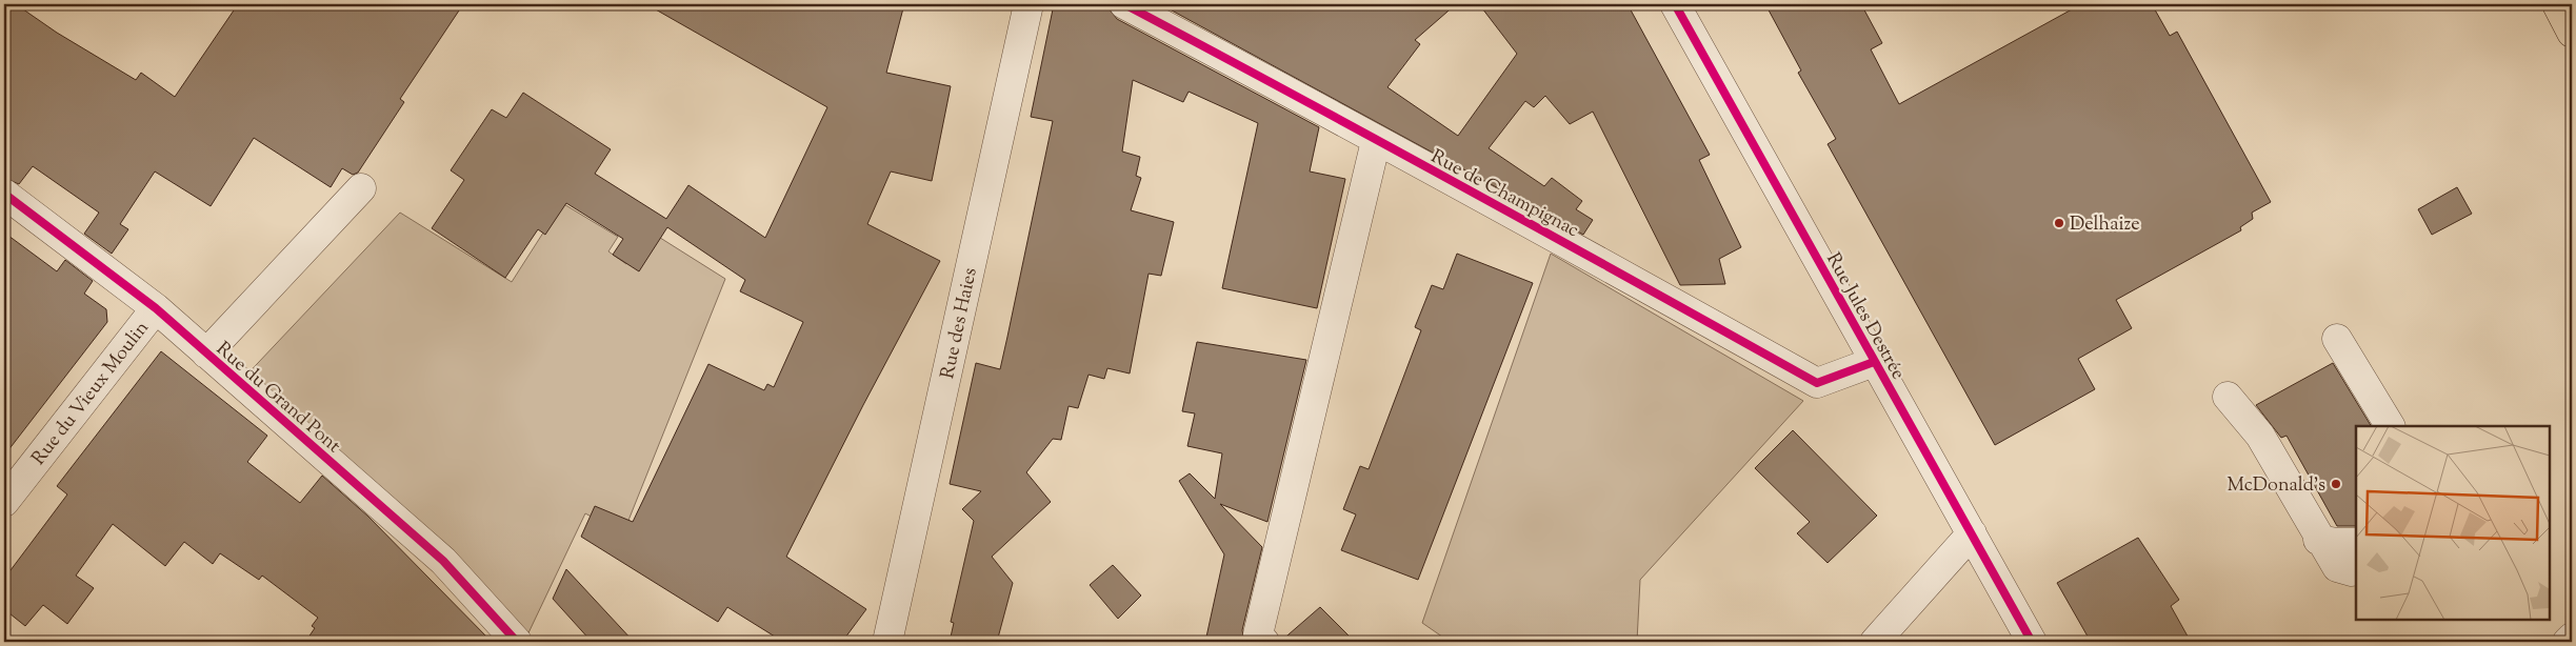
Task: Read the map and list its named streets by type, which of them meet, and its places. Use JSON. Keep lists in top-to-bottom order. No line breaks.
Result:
{"streets":{"street":["Rue de Champignac","Rue Jules Destrée","Rue des Haies","Rue du Vieux Moulin","Rue du Grand Pont"]},"crossings":[["Rue de Champignac","Rue Jules Destrée"],["Rue du Vieux Moulin","Rue du Grand Pont"]],"places":["Delhaize","McDonald's"]}
